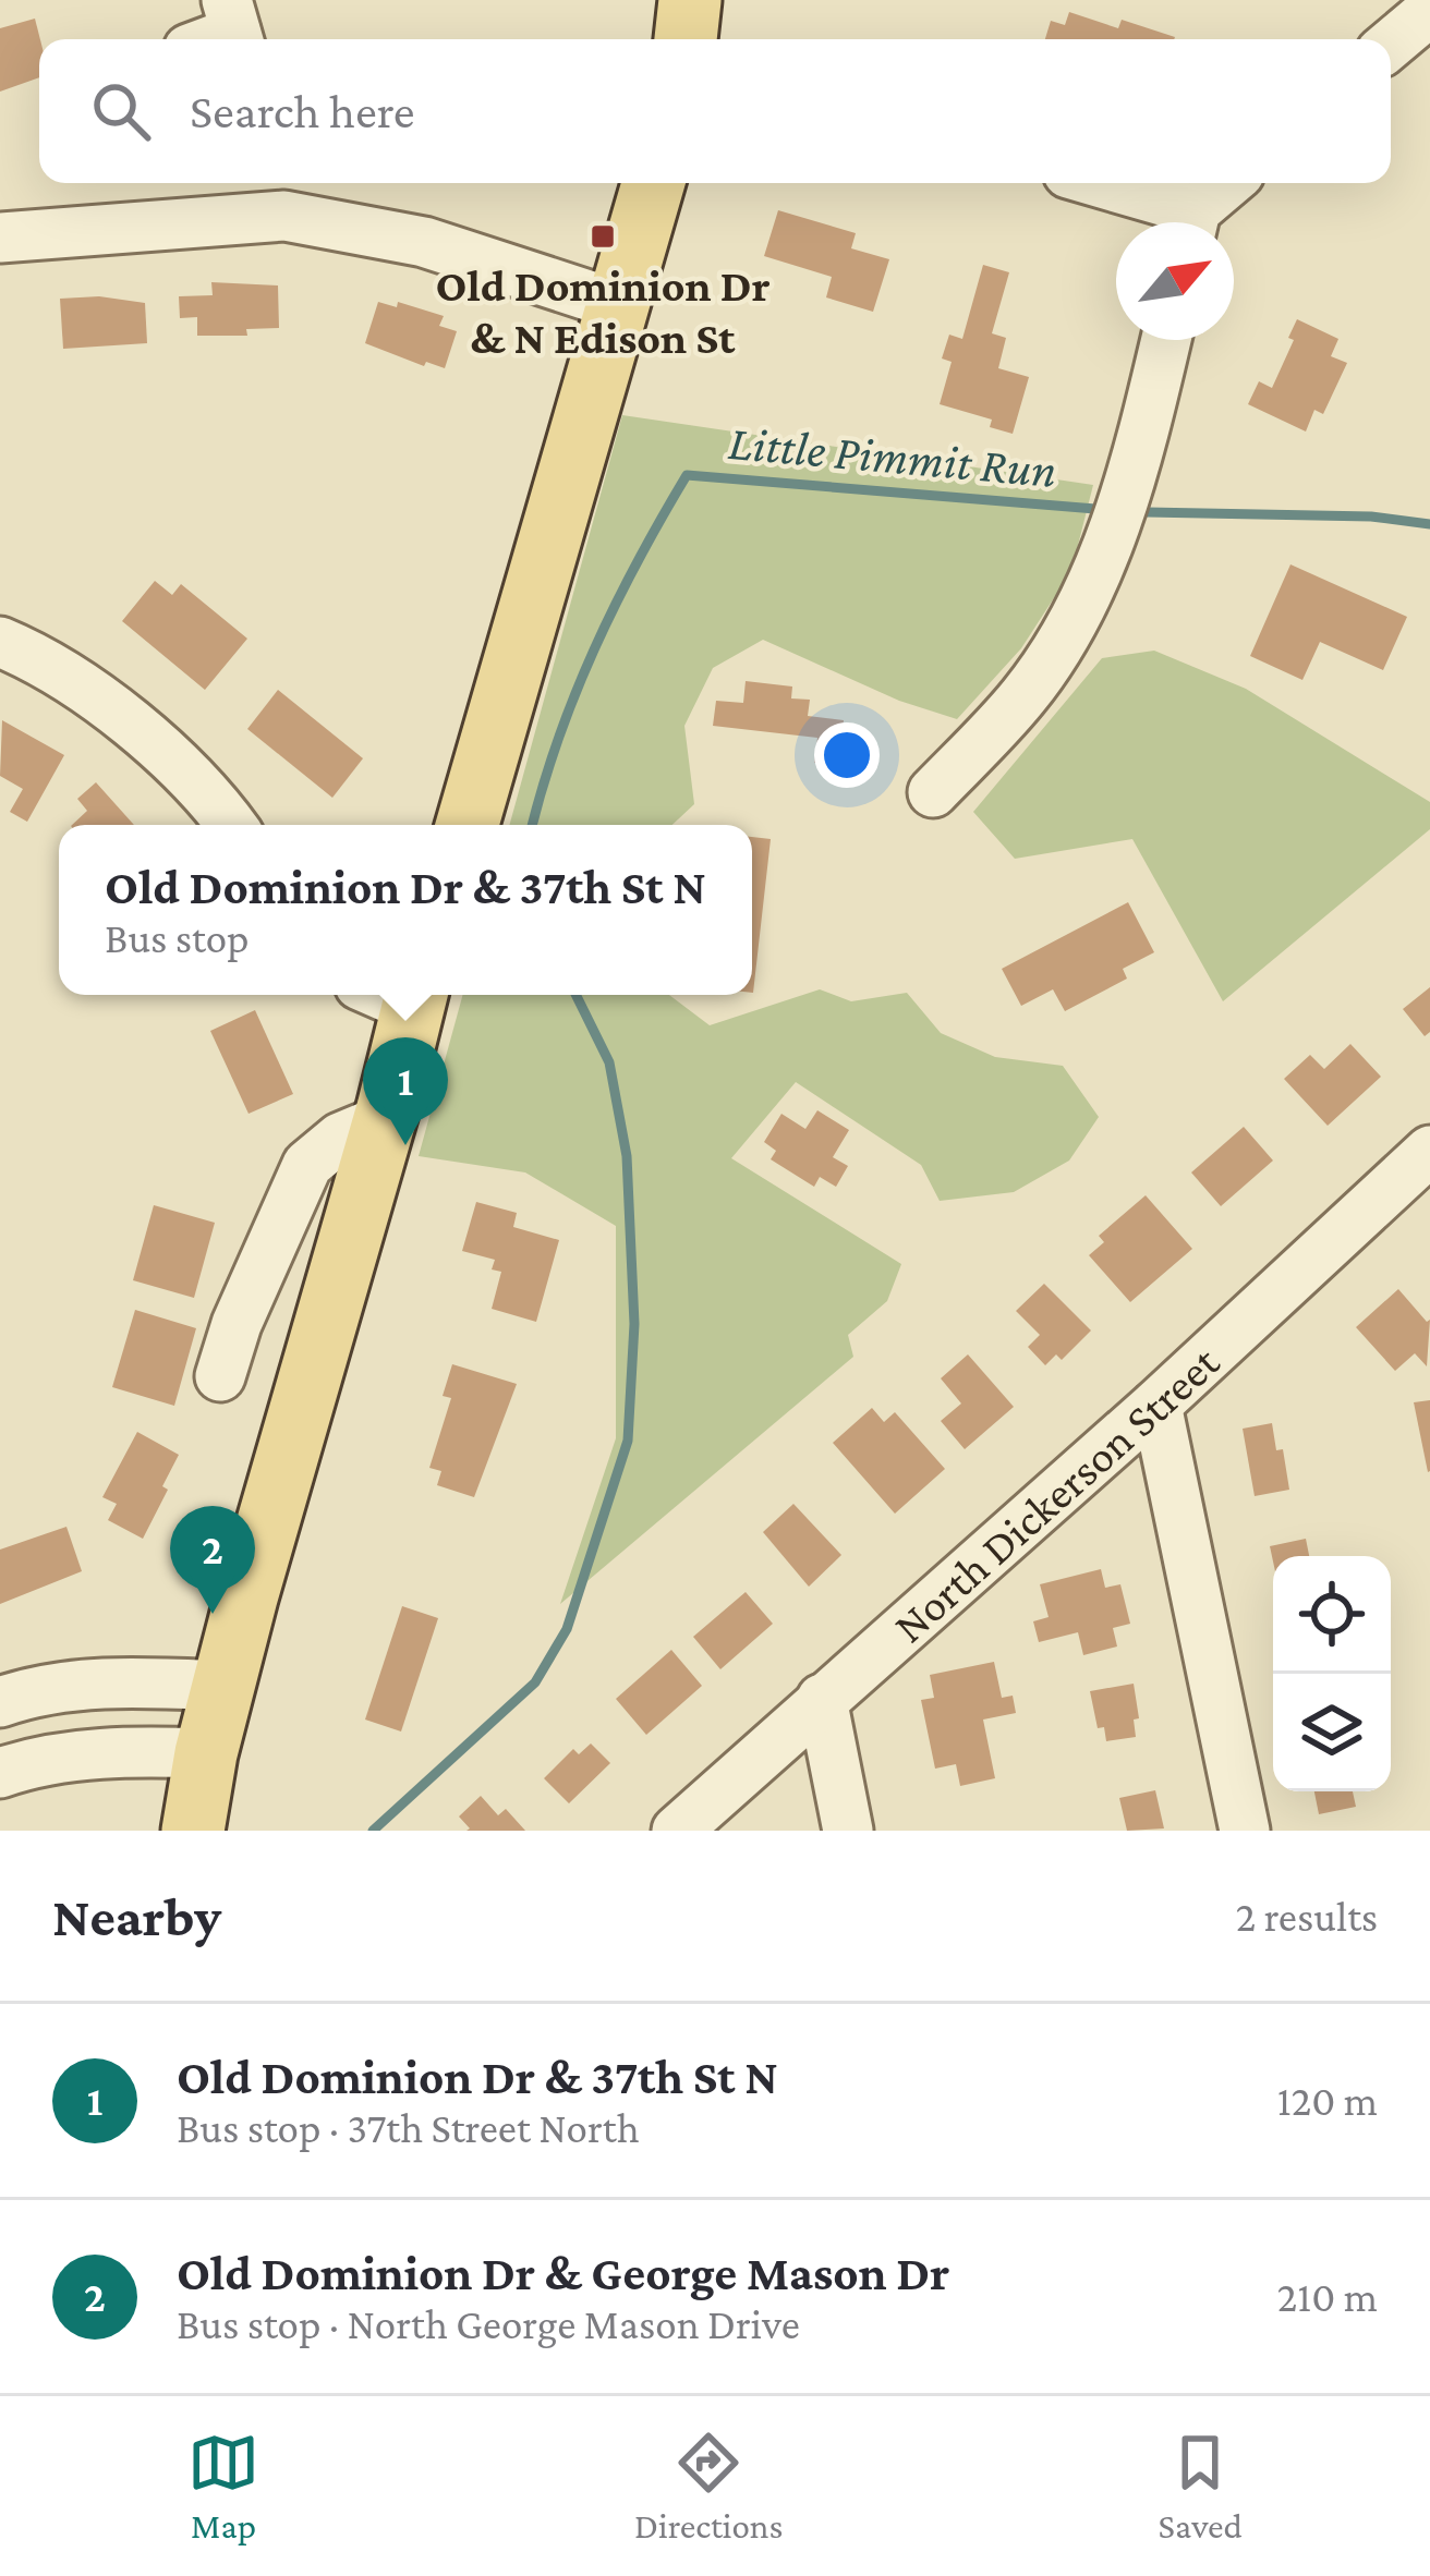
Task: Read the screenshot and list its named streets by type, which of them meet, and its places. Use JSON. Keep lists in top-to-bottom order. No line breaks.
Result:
{"streets":{"street":["North Dickerson Street"]},"water":["Little Pimmit Run"],"places":{"transit":["Old Dominion Dr & N Edison St"]},"north":"top right","page":{"search":"Search here","popup":["Old Dominion Dr & 37th St N","Bus stop"],"pins":["1","2"],"heading":["Nearby","2 results"],"list":[{"mark":"1","name":"Old Dominion Dr & 37th St N","note":"Bus stop · 37th Street North","value":"120 m"},{"mark":"2","name":"Old Dominion Dr & George Mason Dr","note":"Bus stop · North George Mason Drive","value":"210 m"}],"nav":["Map","Directions","Saved"]}}
